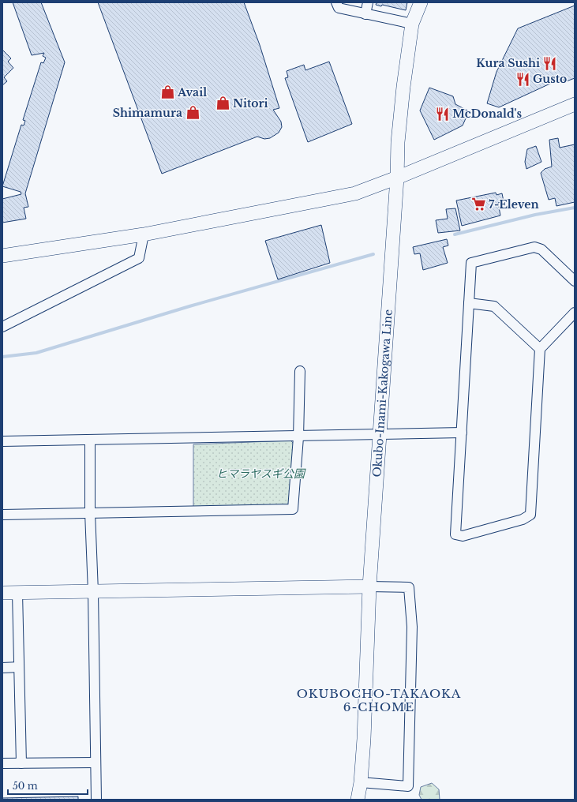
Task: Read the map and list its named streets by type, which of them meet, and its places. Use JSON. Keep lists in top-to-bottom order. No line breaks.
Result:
{"streets":{"street":["Okubo-Inami-Kakogawa Line"]},"districts":["OKUBOCHO-TAKAOKA 6-CHOME"],"parks":["ヒマラヤスギ公園"],"places":{"restaurant":["Kura Sushi","Gusto","McDonald's"],"shop":["Avail","Nitori","Shimamura"],"supermarket":["7-Eleven"]},"scale_bar":"50 m"}
